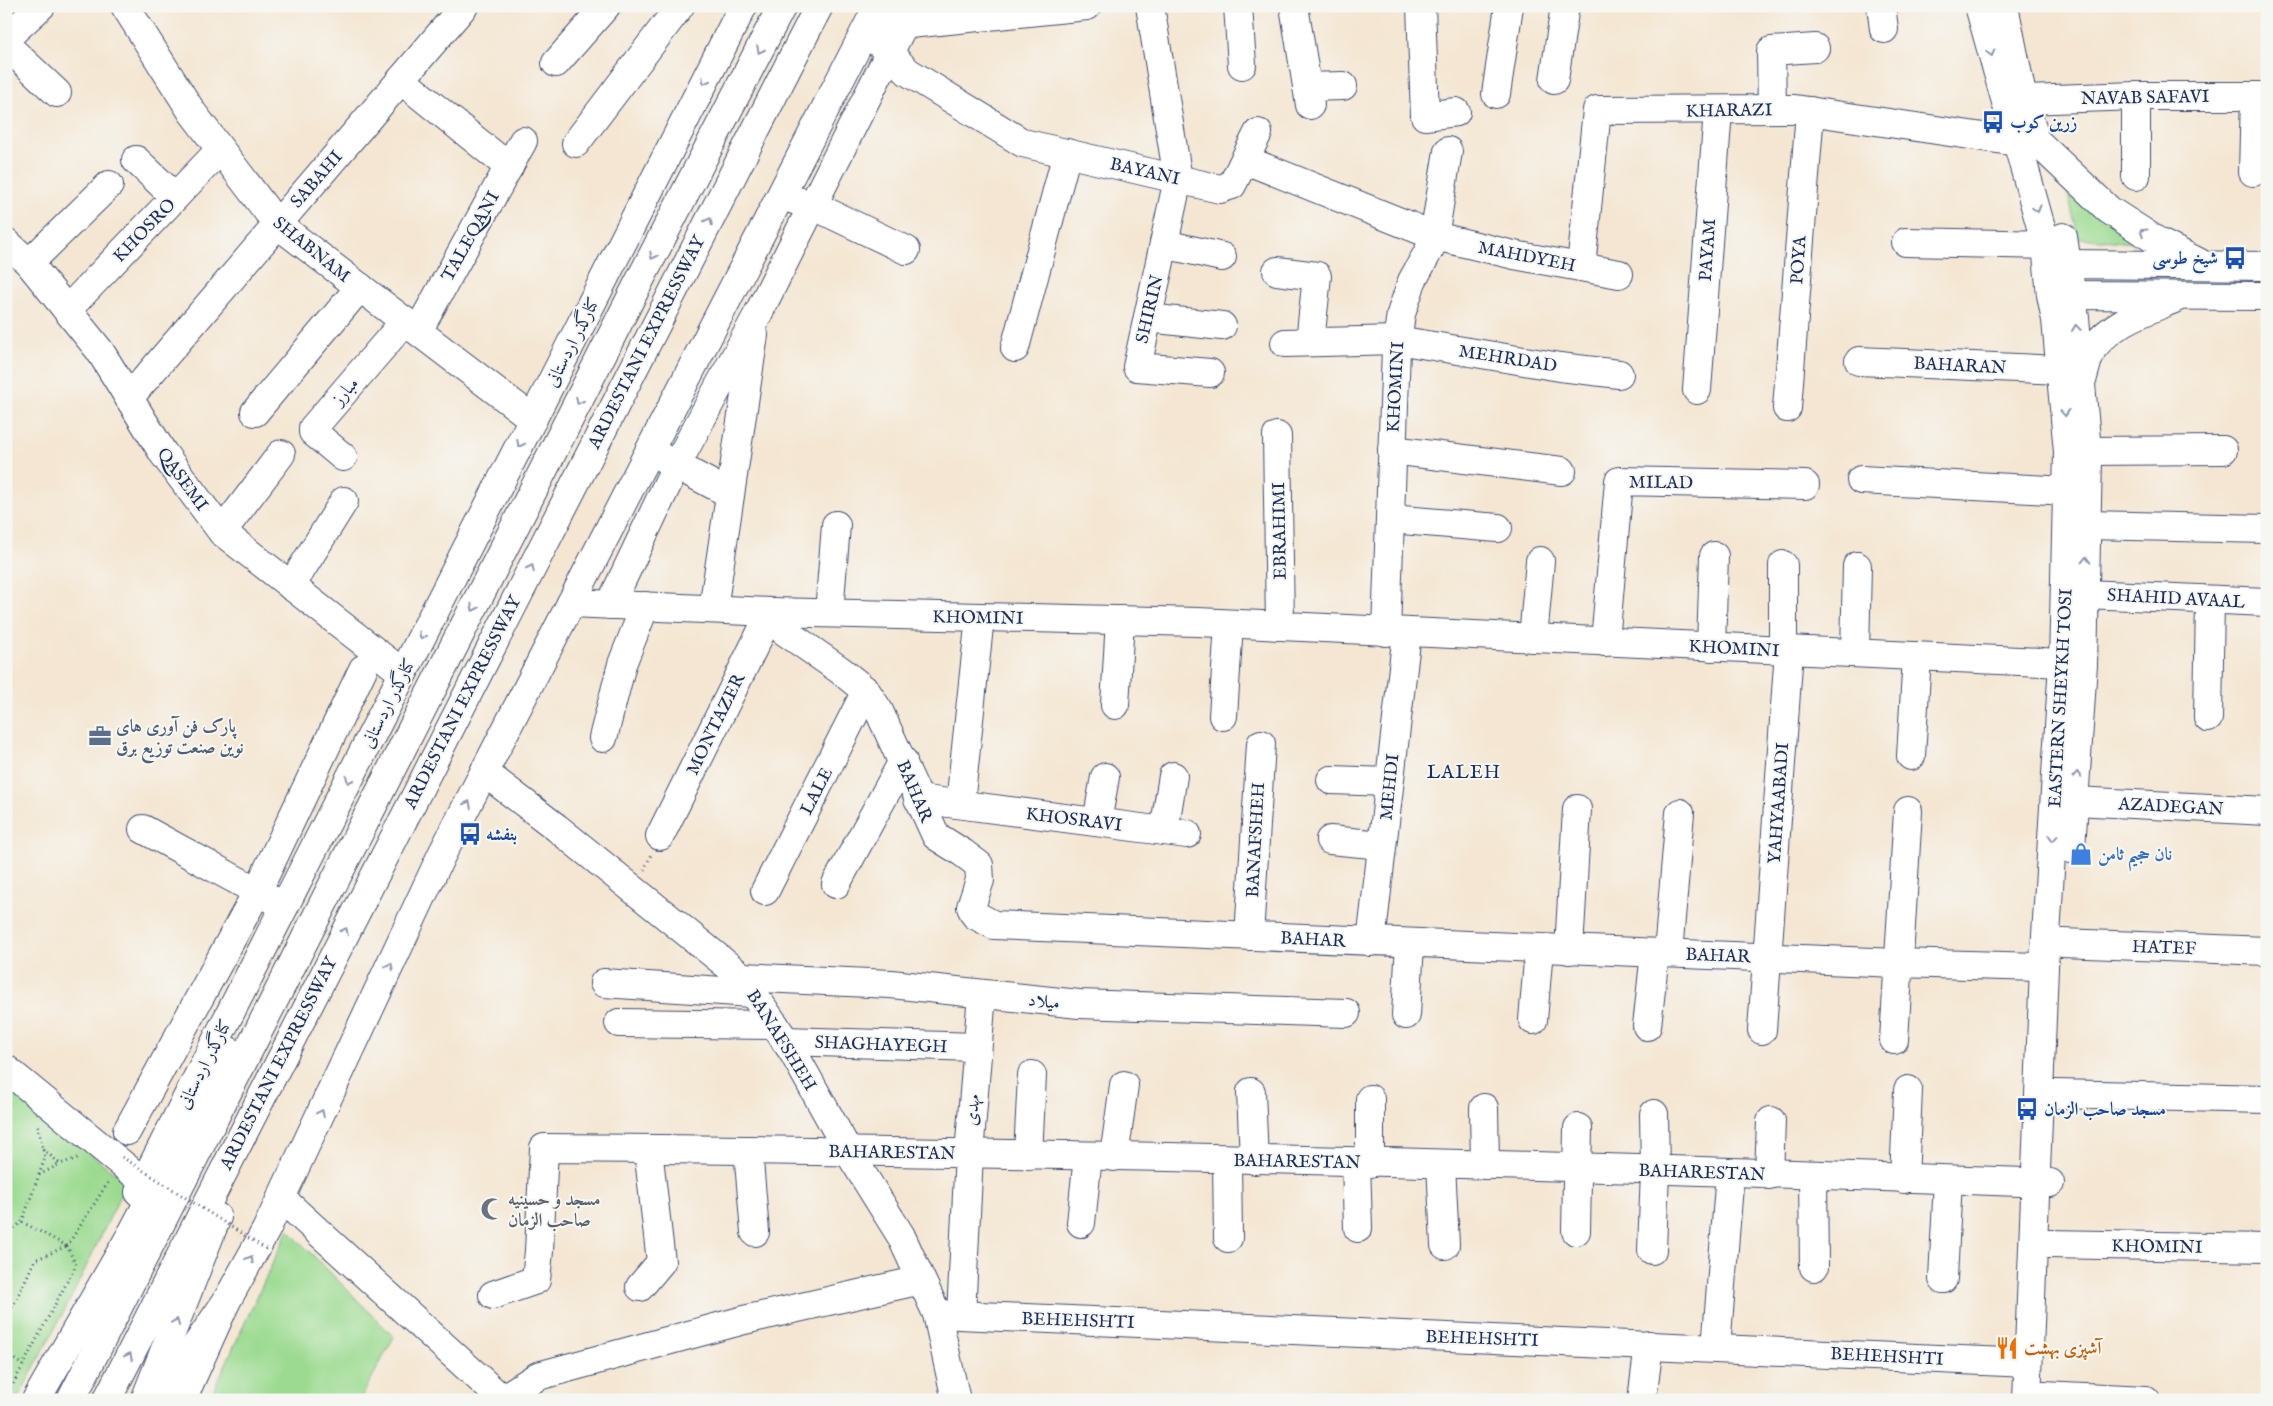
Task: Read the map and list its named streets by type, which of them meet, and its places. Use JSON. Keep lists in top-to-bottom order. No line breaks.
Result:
{"streets":{"main road":["NAVAB SAFAVI","KHARAZI","BAYANI","SABAHI","KHOSRO","TALEQANI","SHABNAM","PAYAM","MAHDYEH","POYA","SHIRIN","کنارگذر اردستانی","ARDESTANI EXPRESSWAY","MEHRDAD","BAHARAN","KHOMINI","مبارز","QASEMI","MILAD","EBRAHIMI","SHAHID AVAAL","EASTERN SHEYKH TOSI","MONTAZER","MEHDI","LALE","BAHAR","YAHYAABADI","AZADEGAN","KHOSRAVI","BANAFSHEH","HATEF","میلاد","SHAGHAYEGH","مهدی","BAHARESTAN","BEHEHSHTI"]},"crossings":[["NAVAB SAFAVI","EASTERN SHEYKH TOSI"],["KHARAZI","PAYAM"],["KHARAZI","MAHDYEH"],["KHARAZI","POYA"],["KHARAZI","EASTERN SHEYKH TOSI"],["BAYANI","SHIRIN"],["SABAHI","SHABNAM"],["SABAHI","QASEMI"],["KHOSRO","SHABNAM"],["KHOSRO","QASEMI"],["TALEQANI","SHABNAM"],["TALEQANI","مبارز"],["SHABNAM","کنارگذر اردستانی"],["SHABNAM","مبارز"],["MAHDYEH","KHOMINI"],["کنارگذر اردستانی","QASEMI"],["MEHRDAD","KHOMINI"],["BAHARAN","EASTERN SHEYKH TOSI"],["KHOMINI","MILAD"],["KHOMINI","EBRAHIMI"],["KHOMINI","EASTERN SHEYKH TOSI"],["KHOMINI","MONTAZER"],["KHOMINI","MEHDI"],["KHOMINI","BAHAR"],["KHOMINI","YAHYAABADI"],["SHAHID AVAAL","EASTERN SHEYKH TOSI"],["EASTERN SHEYKH TOSI","BAHAR"],["EASTERN SHEYKH TOSI","AZADEGAN"],["EASTERN SHEYKH TOSI","HATEF"],["EASTERN SHEYKH TOSI","BAHARESTAN"],["EASTERN SHEYKH TOSI","BEHEHSHTI"],["MONTAZER","BAHAR"],["MEHDI","BAHAR"],["LALE","BAHAR"],["BAHAR","YAHYAABADI"],["BAHAR","KHOSRAVI"],["BAHAR","BANAFSHEH"],["BANAFSHEH","میلاد"],["BANAFSHEH","SHAGHAYEGH"],["BANAFSHEH","مهدی"],["BANAFSHEH","BAHARESTAN"],["BANAFSHEH","BEHEHSHTI"],["میلاد","مهدی"],["SHAGHAYEGH","مهدی"],["مهدی","BAHARESTAN"],["مهدی","BEHEHSHTI"]],"districts":["LALEH"],"places":{"bus stop":["زرین کوب","شیخ طوسی","بنفشه","مسجد صاحب الزمان"],"office":["پارک فن آوری های نوین صنعت توزیع برق"],"shop":["نان حجیم ثامن"],"mosque":["مسجد و حسینیه صاحب الزمان"],"restaurant":["آشپزی بهشت"]}}
